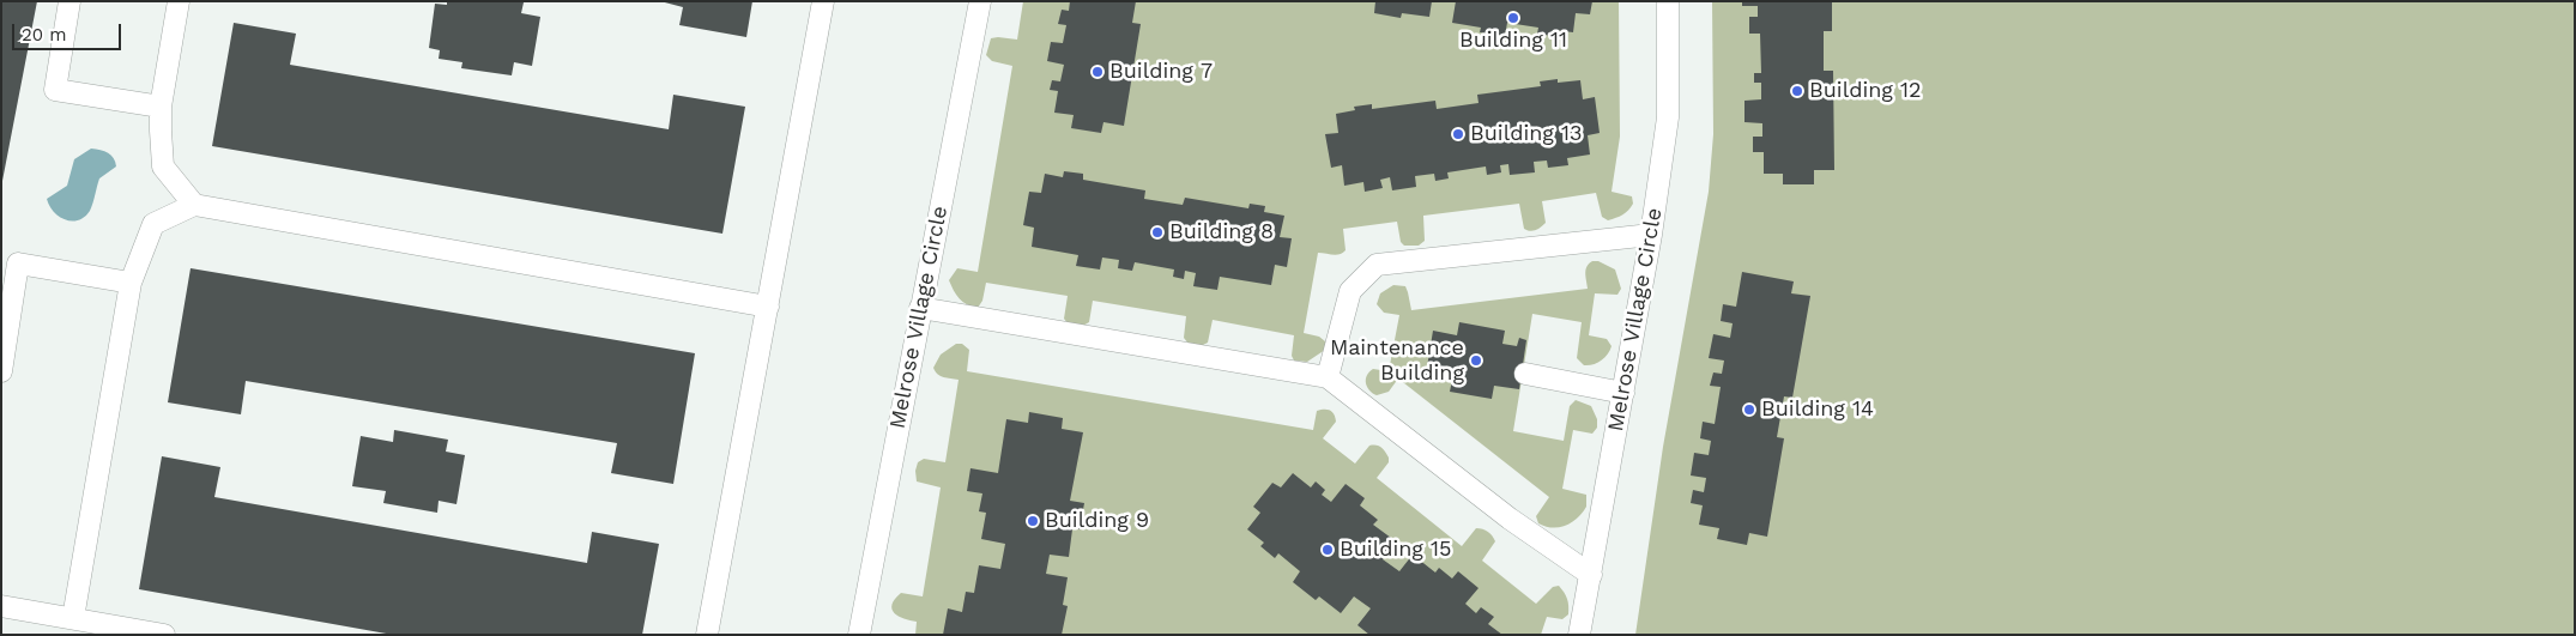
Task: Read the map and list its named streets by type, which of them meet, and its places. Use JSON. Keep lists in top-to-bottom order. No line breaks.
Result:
{"streets":{"lane":["Melrose Village Circle"]},"places":["Building 11","Building 7","Building 12","Building 13","Building 8","Maintenance Building","Building 14","Building 9","Building 15"],"scale_bar":"20 m"}
